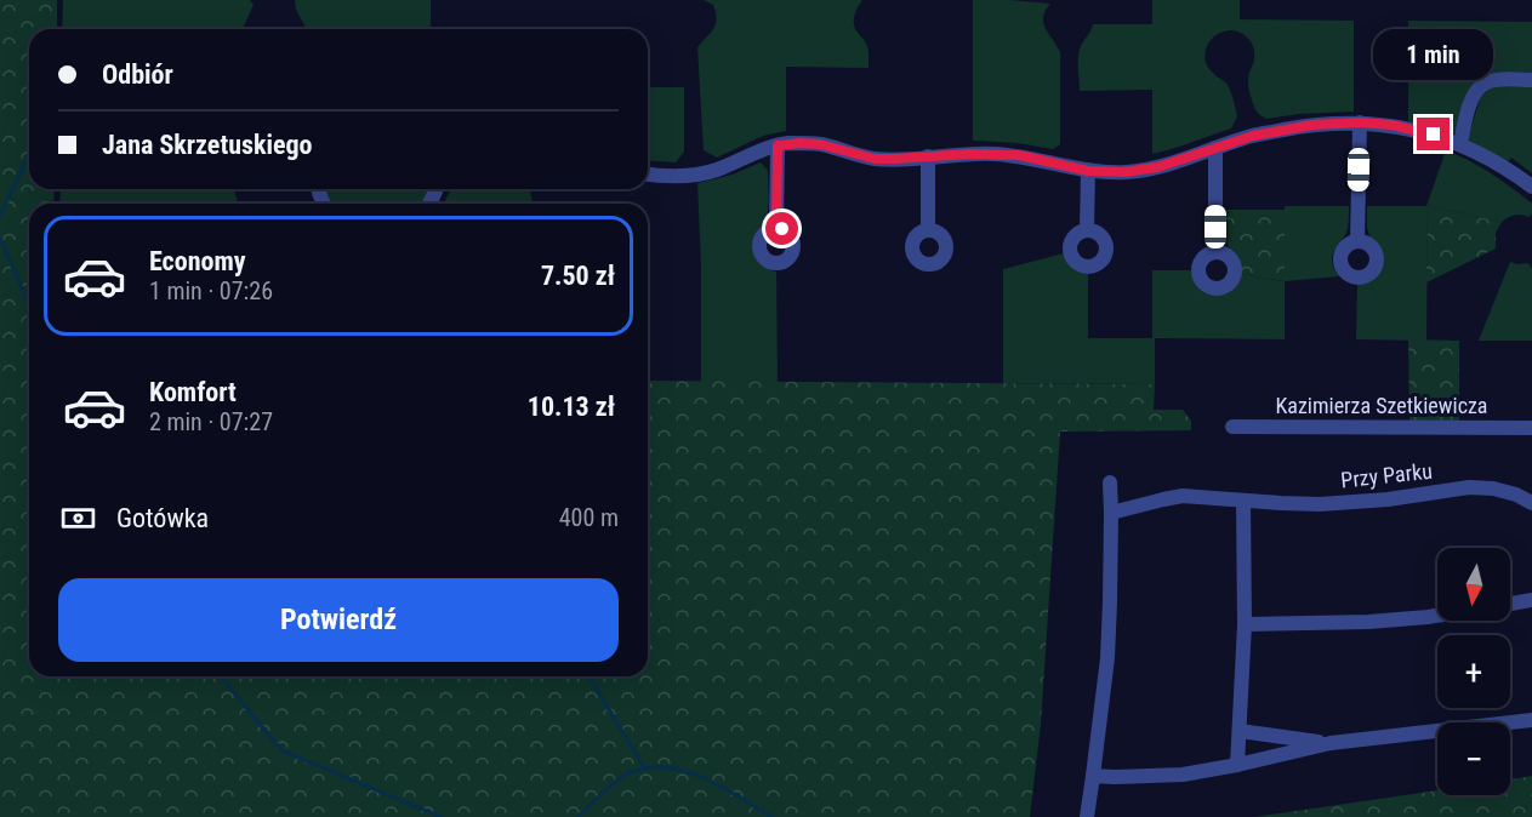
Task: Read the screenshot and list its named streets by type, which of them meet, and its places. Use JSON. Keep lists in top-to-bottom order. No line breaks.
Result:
{"streets":{"street":["Kazimierza Szetkiewicza","Przy Parku"]},"north":"bottom","page":{"bubble":"1 min","banner":["Odbiór","Jana Skrzetuskiego"],"list":[{"name":"Economy","note":"1 min · 07:26","value":"7.50 zł"},{"name":"Komfort","note":"2 min · 07:27","value":"10.13 zł"}],"pay":["Gotówka","400 m"],"map_buttons":["+","−"],"buttons":"Potwierdź"}}
